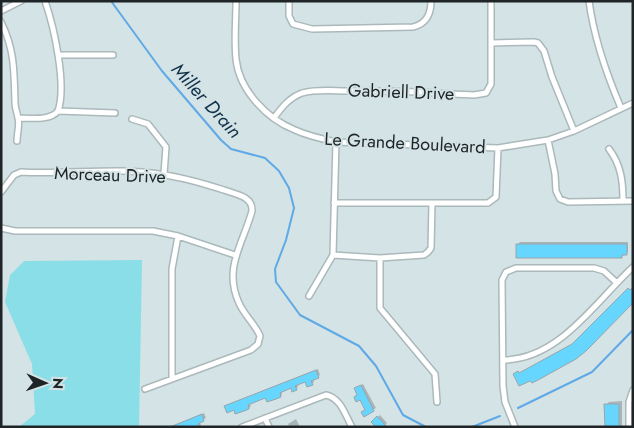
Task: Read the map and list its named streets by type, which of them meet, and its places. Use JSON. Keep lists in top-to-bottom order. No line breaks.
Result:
{"streets":{"street":["Gabriell Drive","Le Grande Boulevard","Morceau Drive"]},"crossings":[["Gabriell Drive","Le Grande Boulevard"]],"water":["Miller Drain"],"north":"right"}
